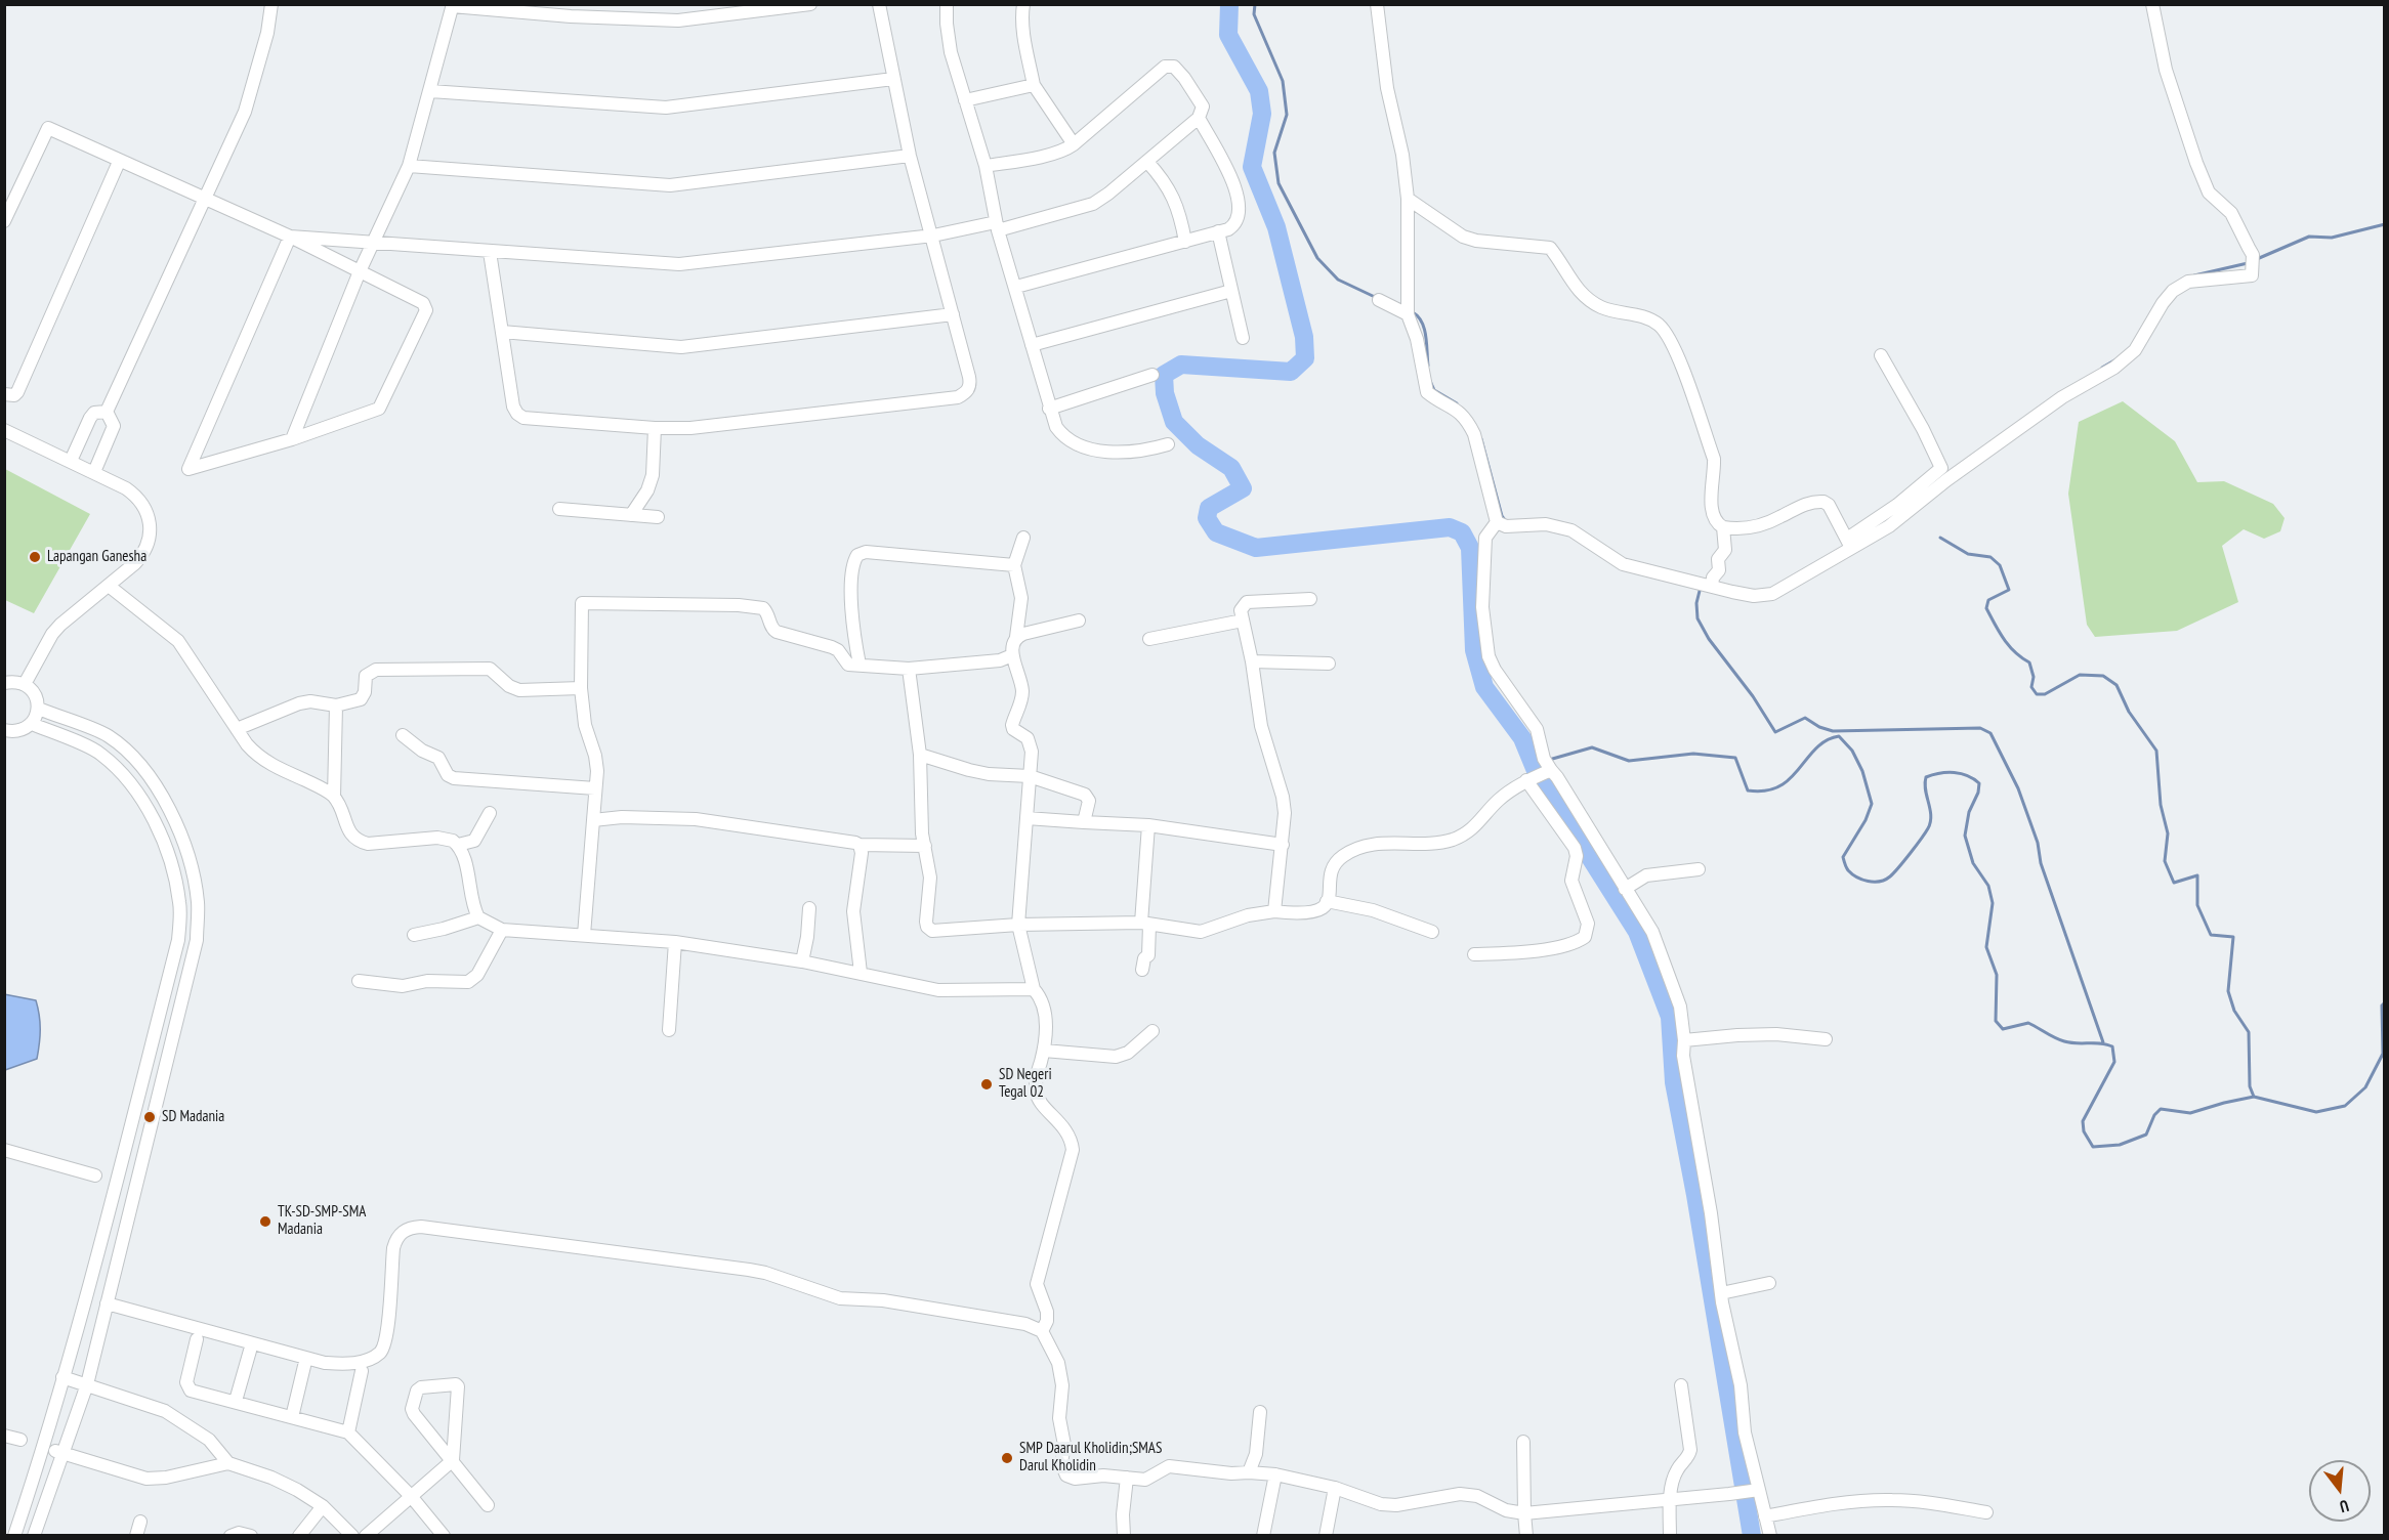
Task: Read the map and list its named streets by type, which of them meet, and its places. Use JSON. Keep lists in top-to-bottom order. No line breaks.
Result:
{"places":["Lapangan Ganesha","SD Negeri Tegal 02","SD Madania","TK-SD-SMP-SMA Madania","SMP Daarul Kholidin;SMAS Darul Kholidin"],"north":"bottom"}
